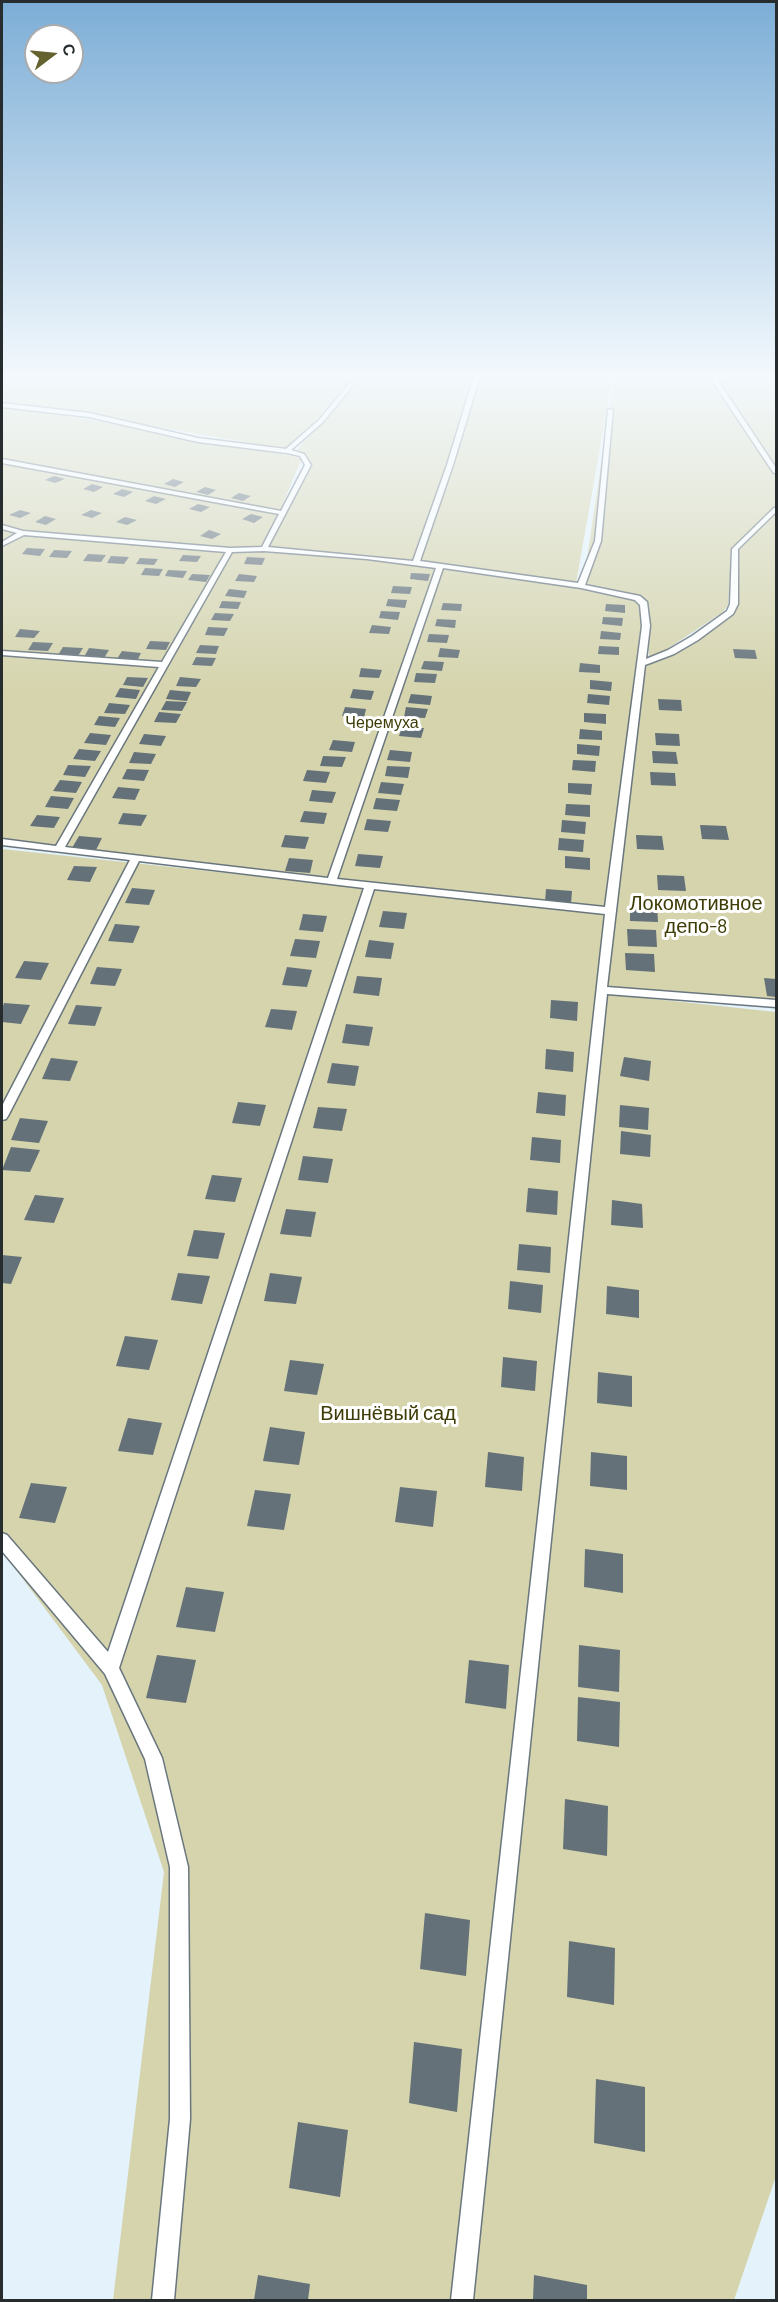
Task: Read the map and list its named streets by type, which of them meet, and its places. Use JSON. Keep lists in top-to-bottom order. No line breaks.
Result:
{"parks":["Черемуха","Локомотивное депо-8","Вишнёвый сад"],"north":"right"}
